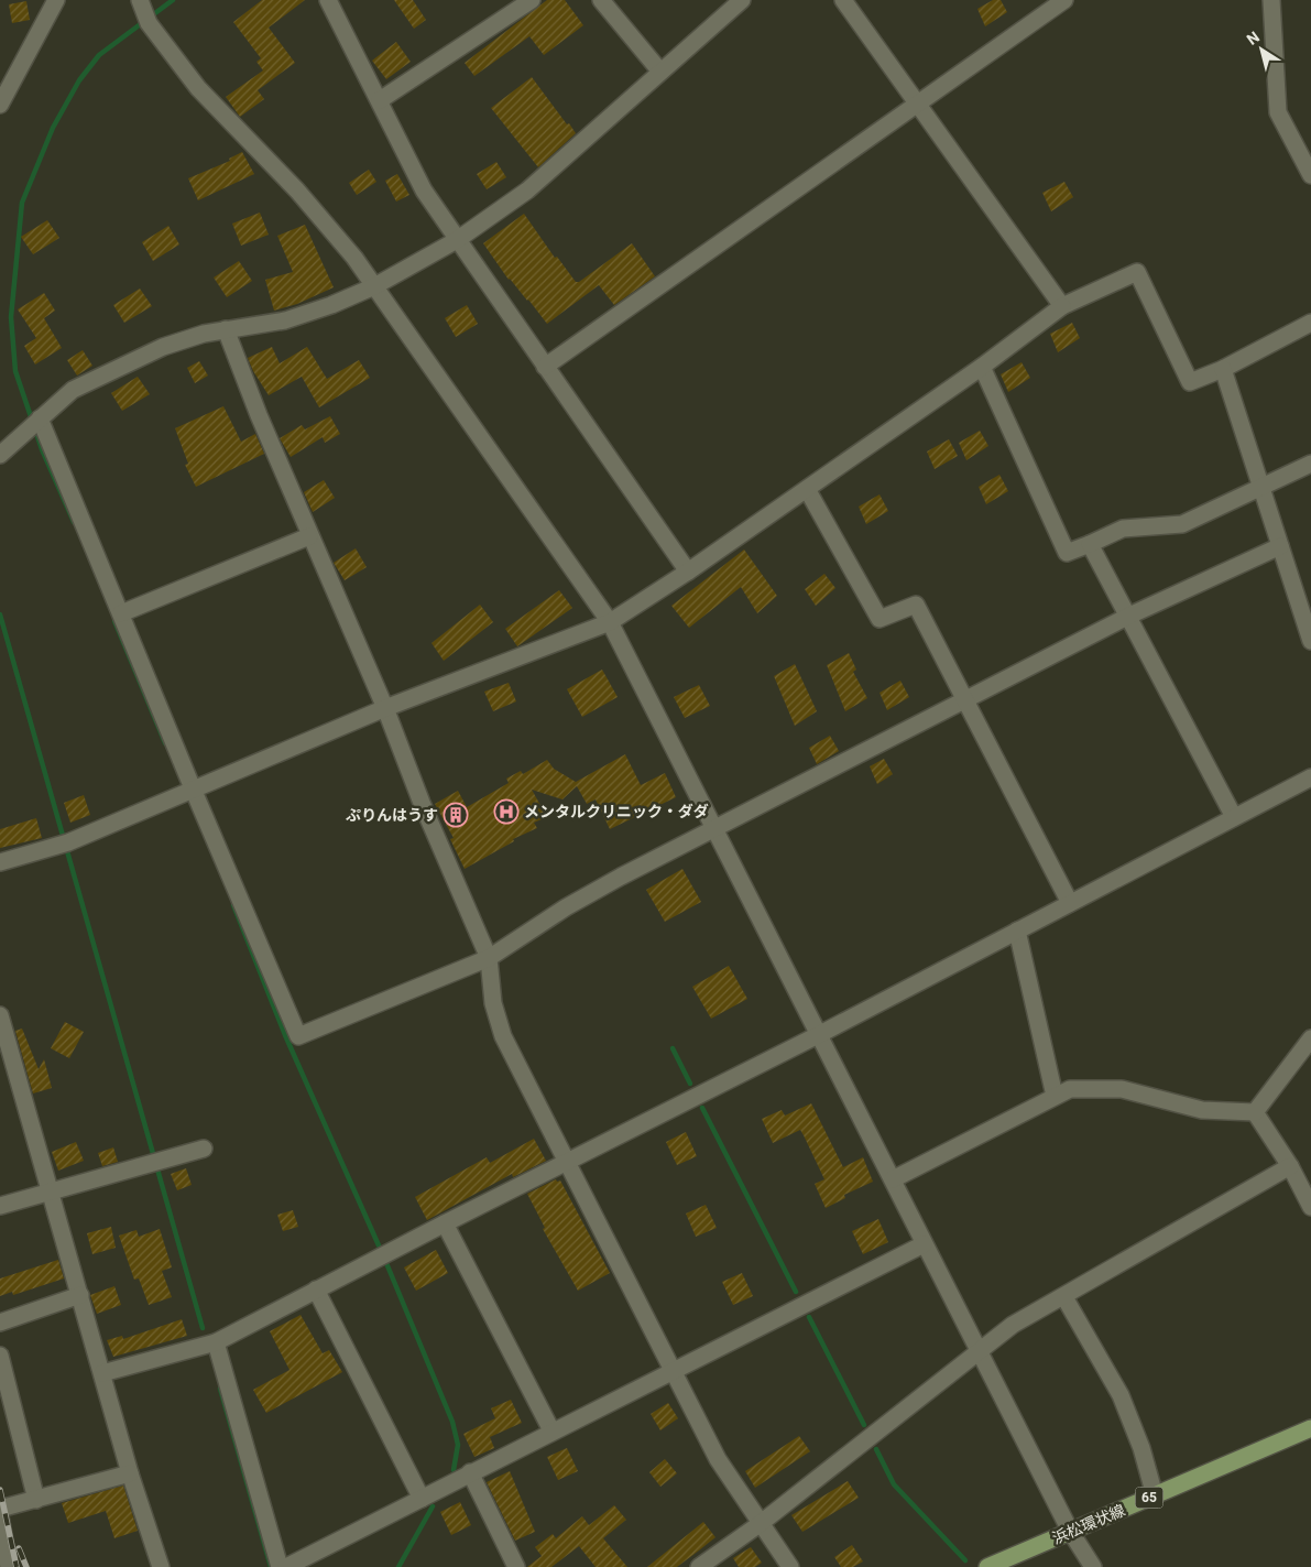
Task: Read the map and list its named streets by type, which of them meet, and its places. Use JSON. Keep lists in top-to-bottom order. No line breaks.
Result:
{"streets":{"main road":["65","浜松環状線"]},"places":{"hospital":["メンタルクリニック・ダダ"],"building":["ぷりんはうす"]},"north":"top left"}
